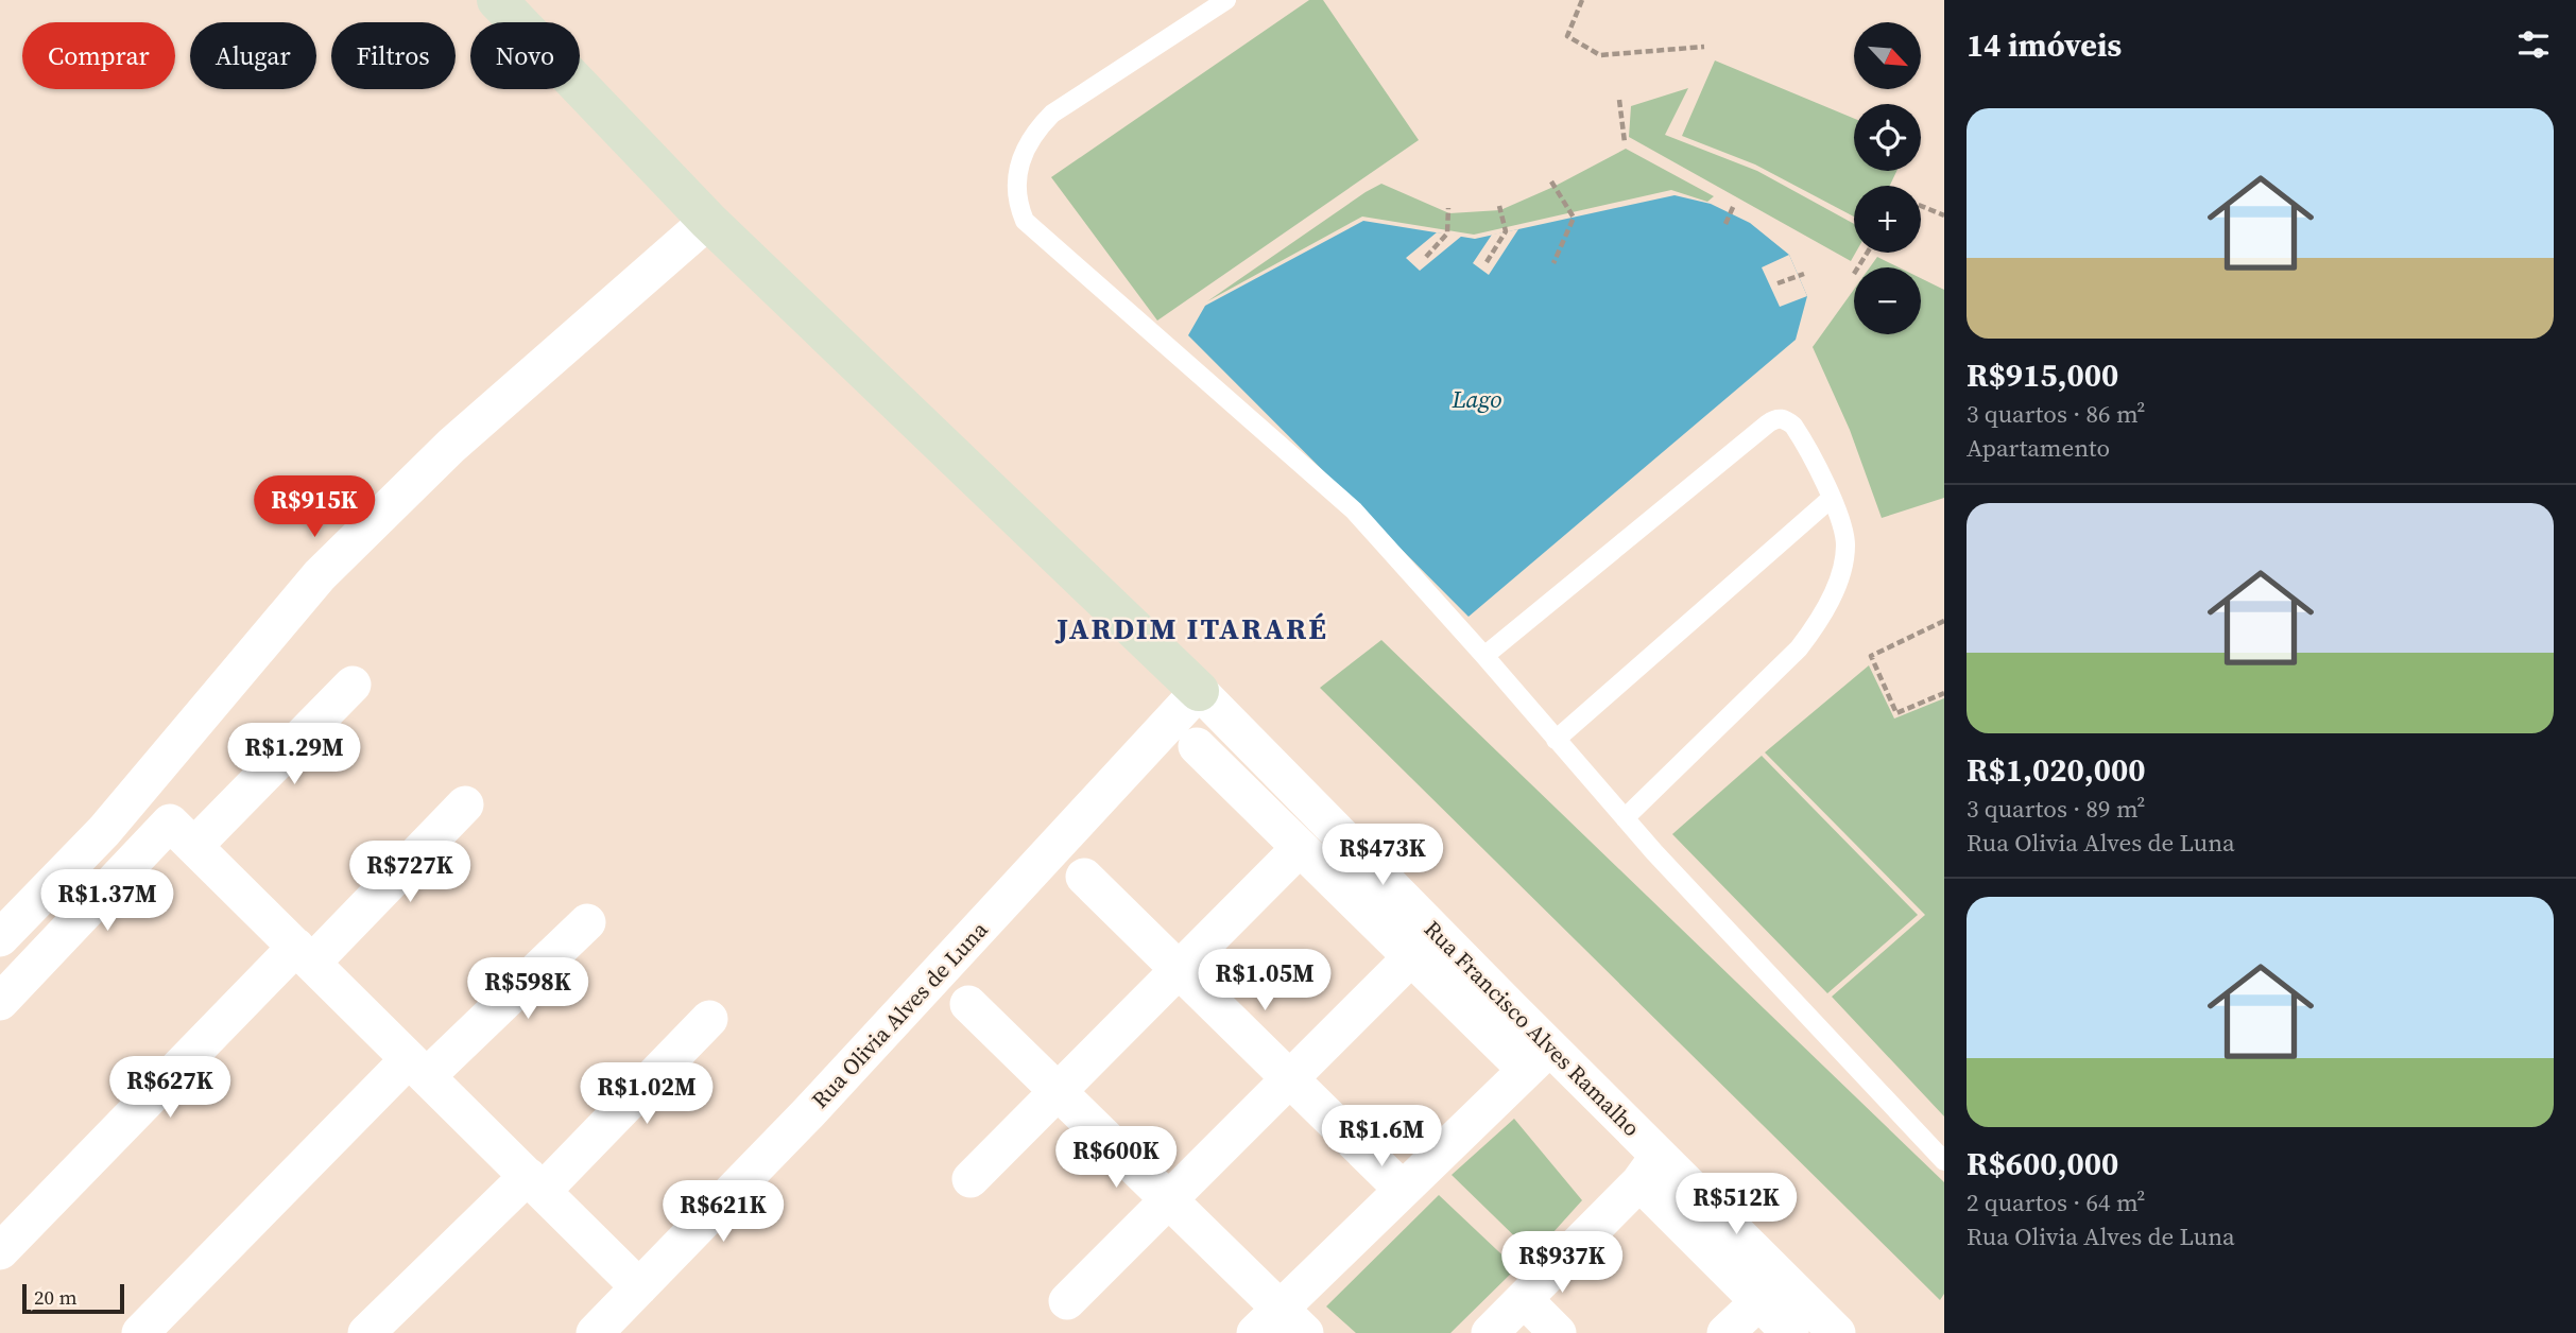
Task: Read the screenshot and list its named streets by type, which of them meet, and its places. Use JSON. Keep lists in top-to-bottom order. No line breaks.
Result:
{"streets":{"street":["Rua Olivia Alves de Luna","Rua Francisco Alves Ramalho"]},"crossings":[["Rua Olivia Alves de Luna","Rua Francisco Alves Ramalho"]],"districts":["JARDIM ITARARÉ"],"water":["Lago"],"scale_bar":"20 m","north":"bottom right","page":{"heading":"14 imóveis","map_buttons":["+","−"],"chip":["Comprar","Alugar","Filtros","Novo"],"list":[{"name":"R$915,000","note":"3 quartos · 86 m² · Apartamento"},{"name":"R$1,020,000","note":"3 quartos · 89 m² · Rua Olivia Alves de Luna"},{"name":"R$600,000","note":"2 quartos · 64 m² · Rua Olivia Alves de Luna"}],"price":["R$915K","R$1.29M","R$473K","R$727K","R$1.37M","R$1.05M","R$598K","R$627K","R$1.02M","R$1.6M","R$600K","R$512K","R$621K","R$937K"],"scale":"20 m"}}
